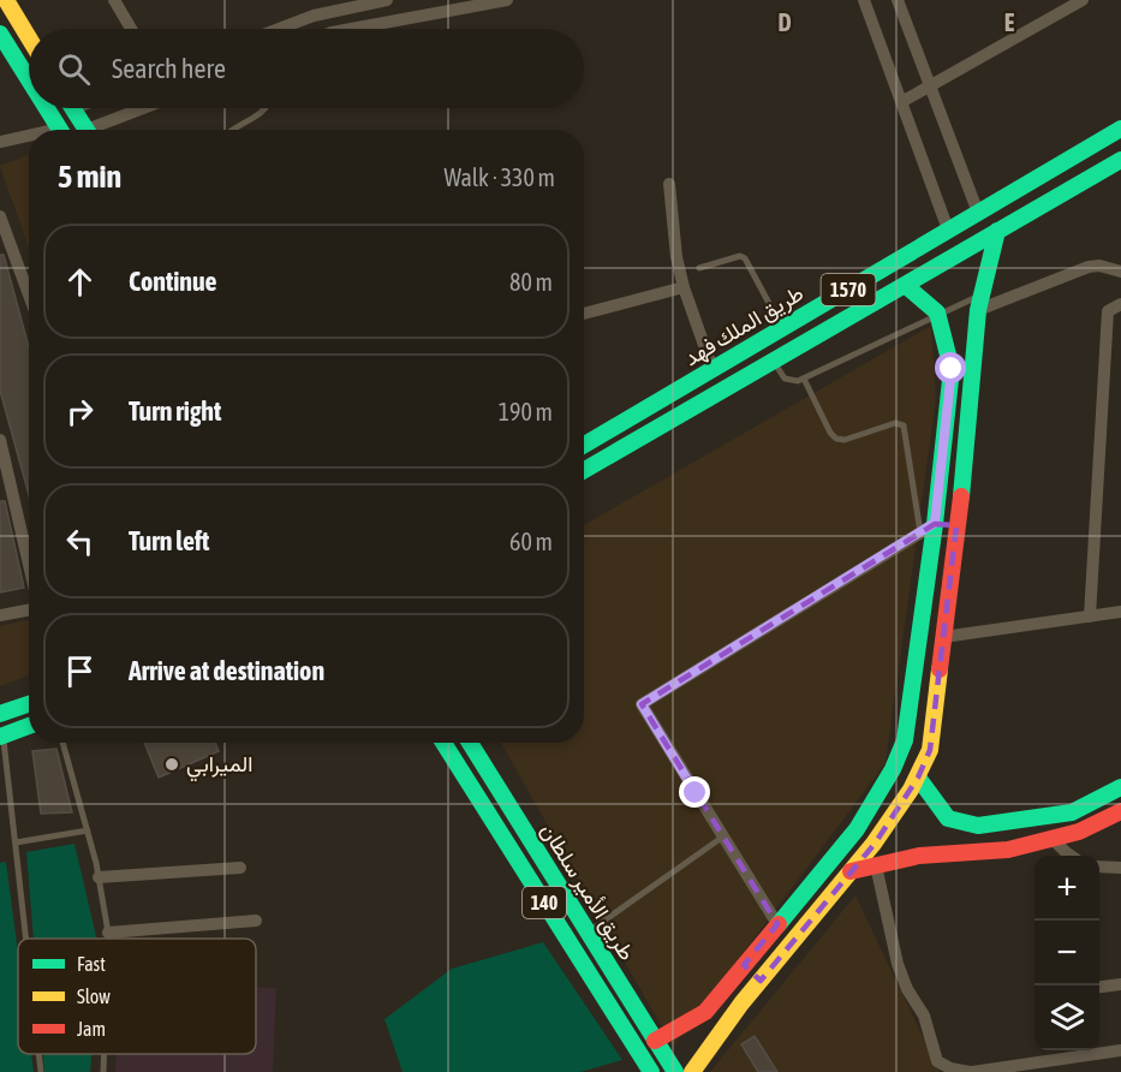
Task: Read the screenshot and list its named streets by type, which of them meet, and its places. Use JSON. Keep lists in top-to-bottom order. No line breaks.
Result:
{"streets":{"main road":["1570","طريق الملك فهد","طريق الأمير سلطان","140"]},"places":["الميرابي"],"legend":["Fast","Slow","Jam"],"page":{"search":"Search here","heading":["5 min","Walk · 330 m"],"list":[["Continue","80 m"],["Turn right","190 m"],["Turn left","60 m"],"Arrive at destination"],"map_buttons":["+","−"]},"grid":{"columns":["D","E"]}}
